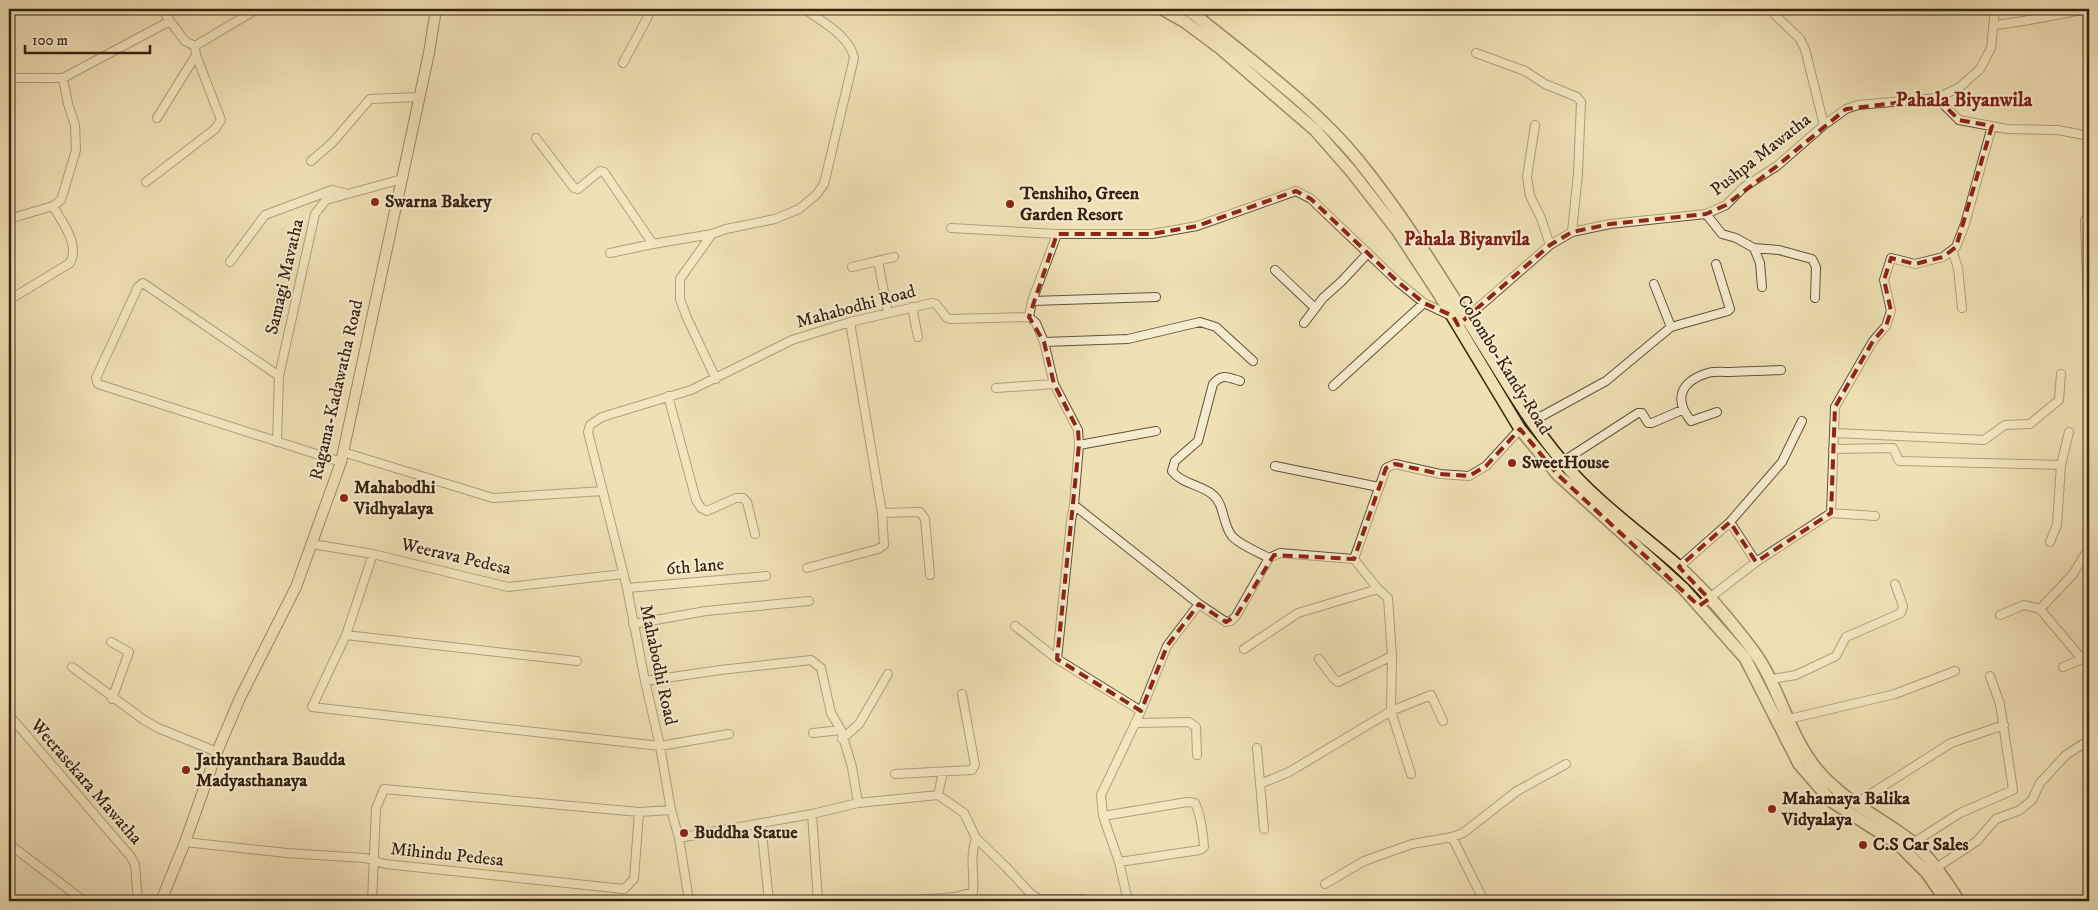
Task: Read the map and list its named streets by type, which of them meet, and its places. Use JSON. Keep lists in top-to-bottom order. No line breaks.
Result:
{"streets":{"highway":["Colombo-Kandy Road"],"main road":["Ragama-Kadawatha Road"],"street":["Pushpa Mawatha","Samagi Mavatha","Mahabodhi Road","Weerava Pedesa","6th lane","Weerasekara Mawatha","Mihindu Pedesa"]},"crossings":[["Pushpa Mawatha","Colombo-Kandy Road"],["Samagi Mavatha","Ragama-Kadawatha Road"],["Mahabodhi Road","Weerava Pedesa"],["Mahabodhi Road","6th lane"],["Ragama-Kadawatha Road","Weerava Pedesa"],["Ragama-Kadawatha Road","Mihindu Pedesa"]],"districts":["Pahala Biyanwila","Pahala Biyanvila"],"places":["Swarna Bakery","Tenshiho, Green Garden Resort","SweetHouse","Mahabodhi Vidhyalaya","Jathyanthara Baudda Madyasthanaya","Mahamaya Balika Vidyalaya","Buddha Statue","C.S Car Sales"],"scale_bar":"100 m"}
